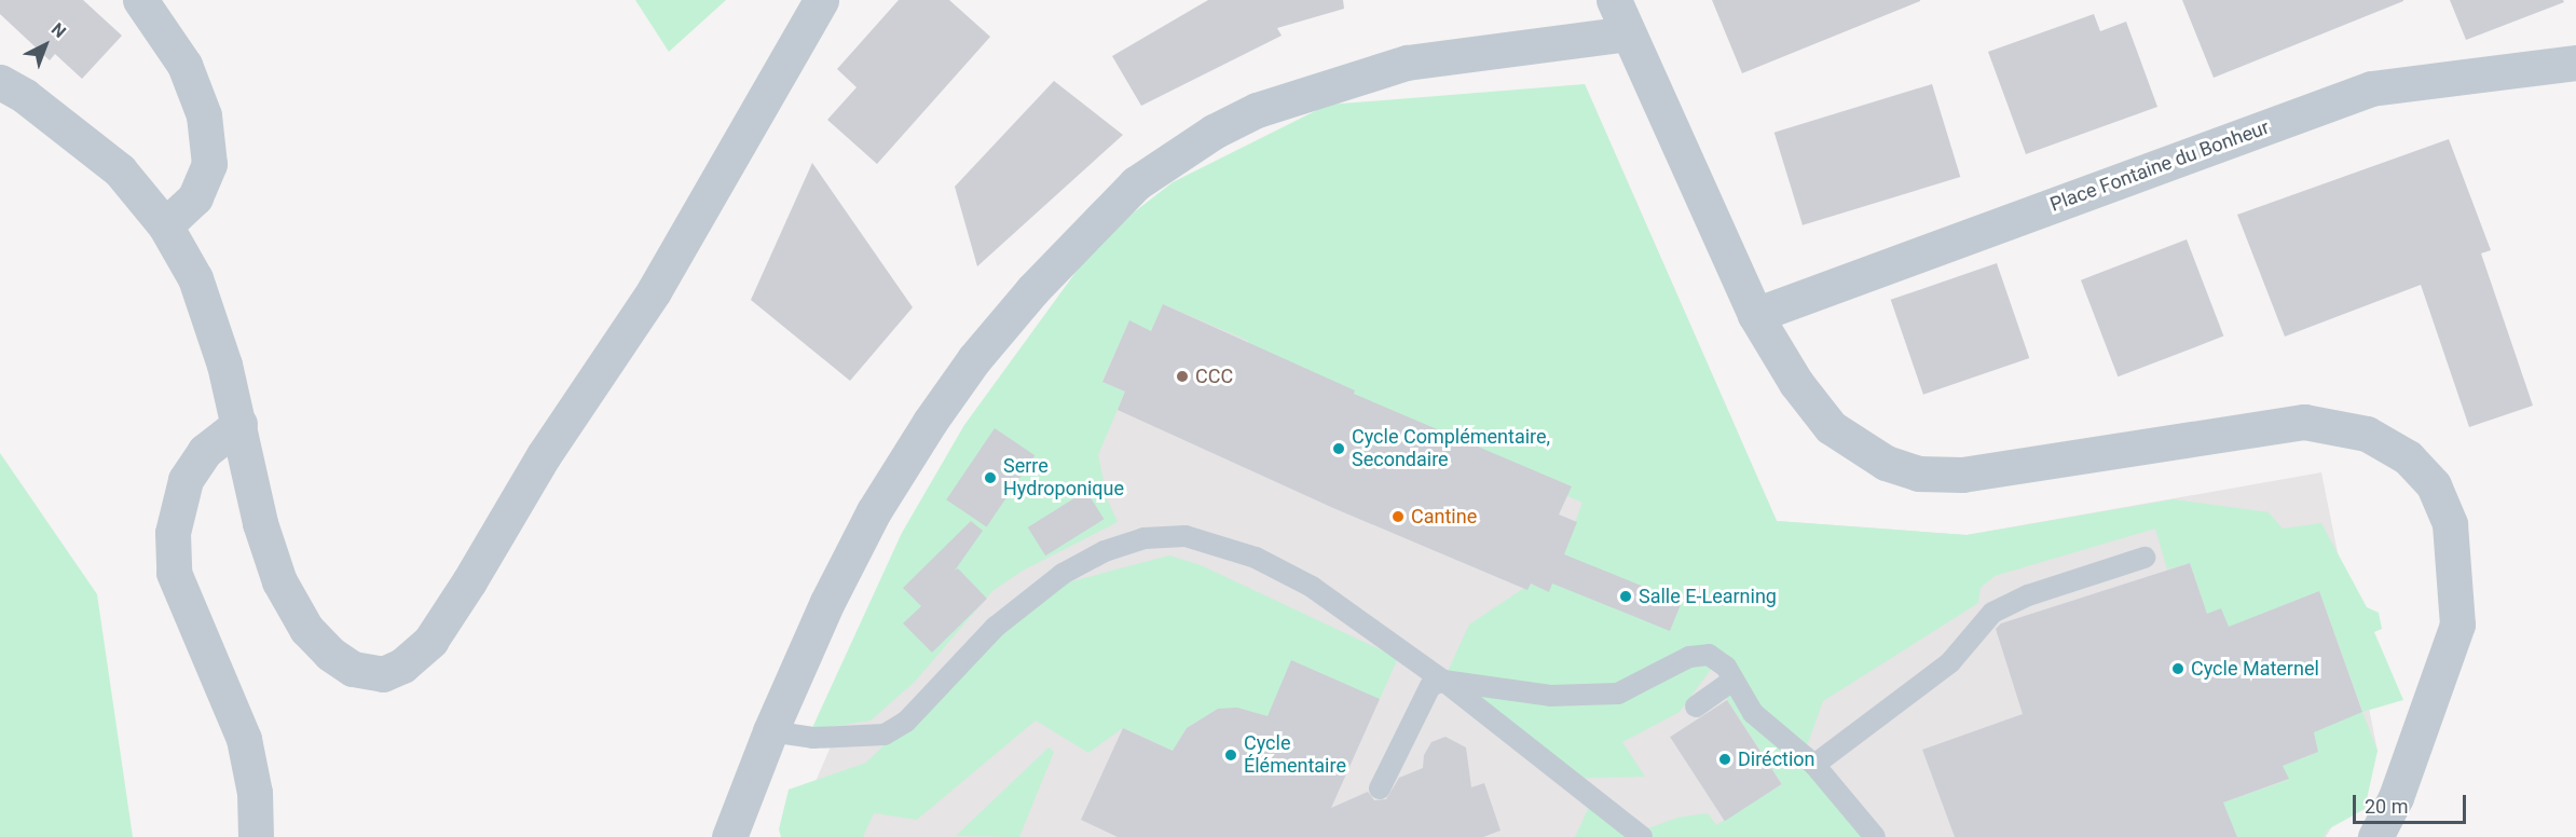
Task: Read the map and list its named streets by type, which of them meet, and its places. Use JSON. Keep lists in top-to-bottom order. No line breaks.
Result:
{"streets":{"street":["Place Fontaine du Bonheur"]},"places":["CCC","Cycle Complémentaire, Secondaire","Serre Hydroponique","Cantine","Salle E-Learning","Cycle Maternel","Cycle Élémentaire","Diréction"],"scale_bar":"20 m","north":"top right"}
